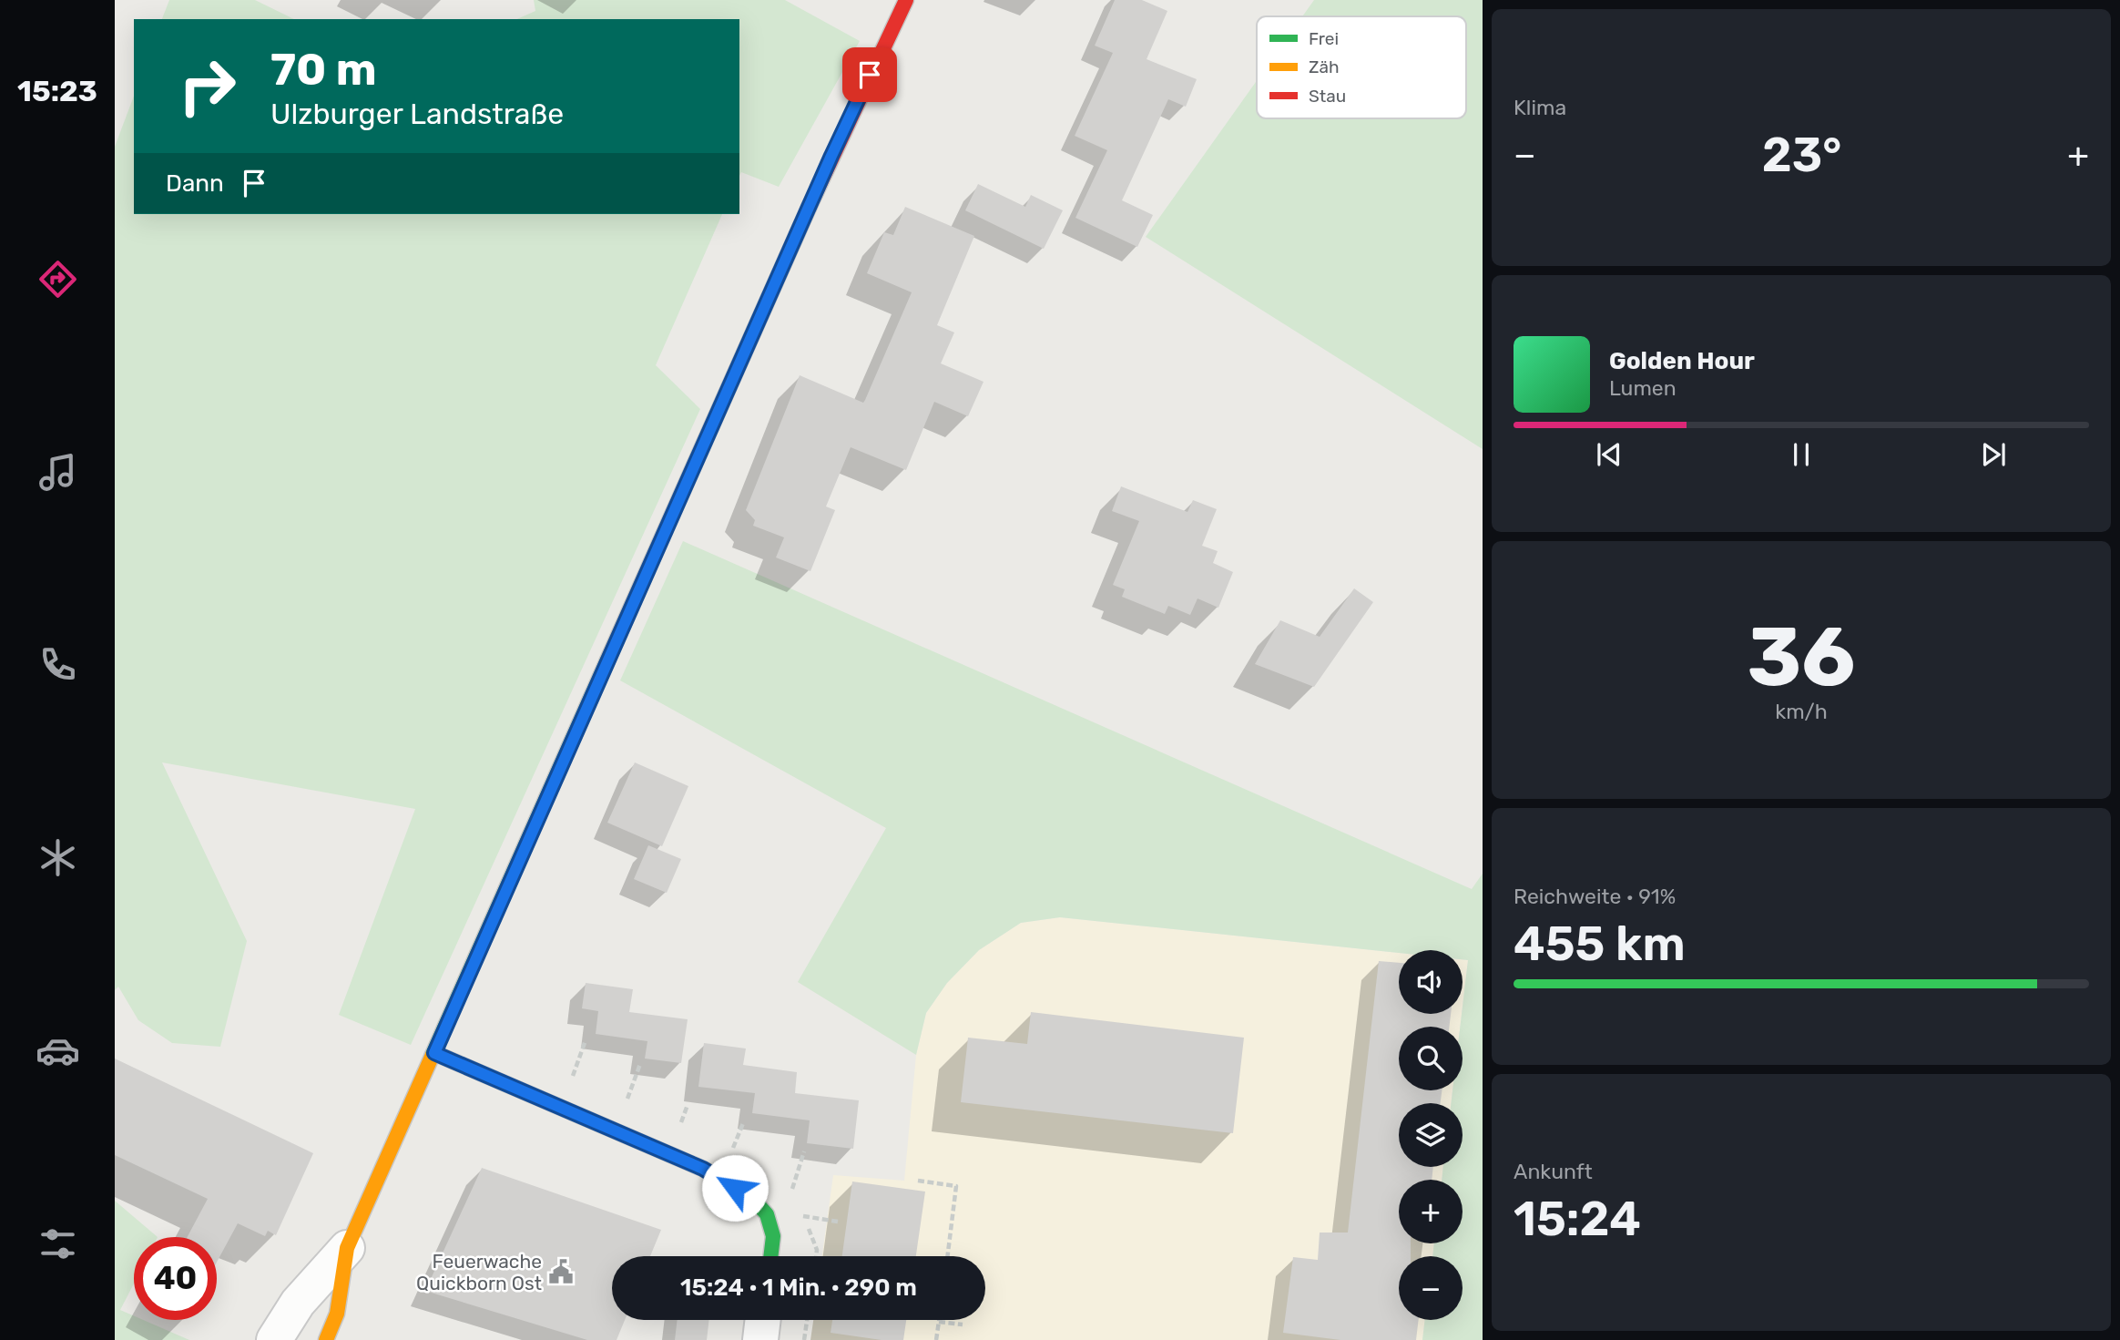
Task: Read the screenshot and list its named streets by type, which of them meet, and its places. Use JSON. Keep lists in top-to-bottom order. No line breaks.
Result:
{"places":{"public building":["Feuerwache Quickborn Ost"]},"legend":["Frei","Zäh","Stau"],"page":{"tabs":"15:23","tile":["Klima",["36","km/h"],["Reichweite · 91%","455 km"],["Ankunft","15:24"]],"turn":["70 m","Ulzburger Landstraße"],"heat":["−","23°","+"],"then":"Dann","song":["Golden Hour","Lumen"],"map_buttons":["+","−"],"limit":"40","trip":"15:24 · 1 Min. · 290 m"}}
